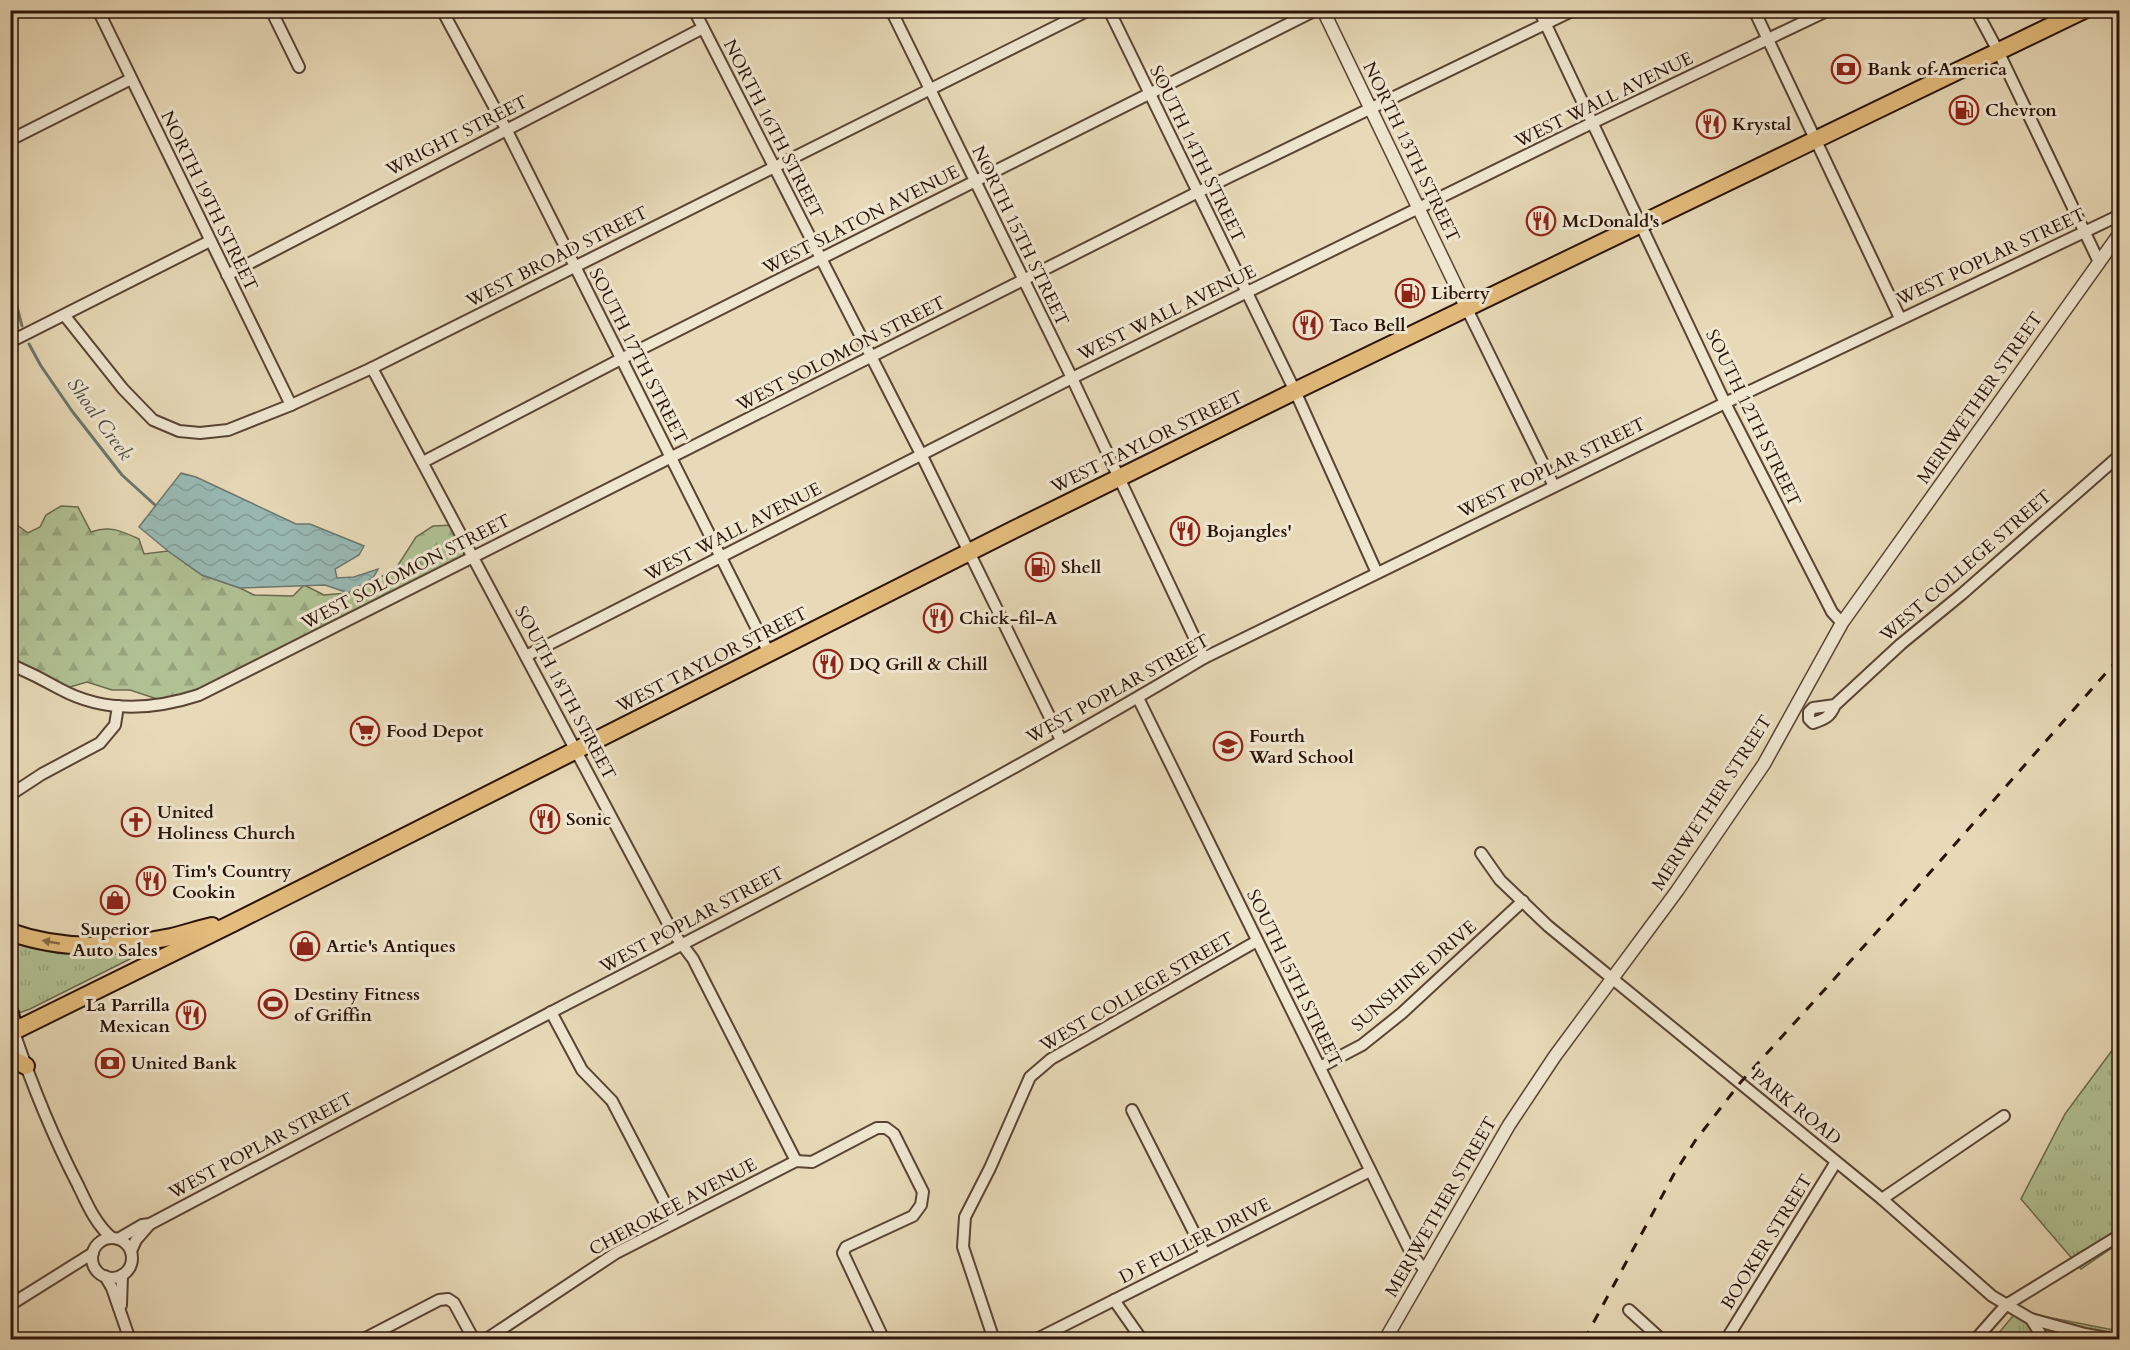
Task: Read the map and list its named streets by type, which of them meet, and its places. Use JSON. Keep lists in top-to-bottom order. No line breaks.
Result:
{"streets":{"main road":["WEST TAYLOR STREET"],"street":["WEST WALL AVENUE","NORTH 16TH STREET","WRIGHT STREET","NORTH 13TH STREET","SOUTH 14TH STREET","NORTH 19TH STREET","WEST SLATON AVENUE","NORTH 15TH STREET","WEST BROAD STREET","WEST POPLAR STREET","WEST SOLOMON STREET","SOUTH 17TH STREET","MERIWETHER STREET","SOUTH 12TH STREET","WEST COLLEGE STREET","SOUTH 18TH STREET","SUNSHINE DRIVE","SOUTH 15TH STREET","PARK ROAD","CHEROKEE AVENUE","D F FULLER DRIVE","BOOKER STREET"]},"crossings":[["WEST WALL AVENUE","NORTH 16TH STREET"],["WEST WALL AVENUE","NORTH 13TH STREET"],["WEST WALL AVENUE","SOUTH 14TH STREET"],["WEST WALL AVENUE","NORTH 15TH STREET"],["WEST WALL AVENUE","SOUTH 17TH STREET"],["WEST WALL AVENUE","SOUTH 12TH STREET"],["WEST WALL AVENUE","SOUTH 18TH STREET"],["NORTH 16TH STREET","WRIGHT STREET"],["NORTH 16TH STREET","WEST SLATON AVENUE"],["NORTH 16TH STREET","WEST BROAD STREET"],["NORTH 16TH STREET","WEST POPLAR STREET"],["NORTH 16TH STREET","WEST SOLOMON STREET"],["NORTH 16TH STREET","WEST TAYLOR STREET"],["WRIGHT STREET","NORTH 19TH STREET"],["WRIGHT STREET","SOUTH 17TH STREET"],["NORTH 13TH STREET","WEST SOLOMON STREET"],["NORTH 13TH STREET","WEST TAYLOR STREET"],["SOUTH 14TH STREET","WEST SLATON AVENUE"],["SOUTH 14TH STREET","WEST POPLAR STREET"],["SOUTH 14TH STREET","WEST SOLOMON STREET"],["SOUTH 14TH STREET","WEST TAYLOR STREET"],["NORTH 19TH STREET","WEST BROAD STREET"],["WEST SLATON AVENUE","NORTH 15TH STREET"],["WEST SLATON AVENUE","SOUTH 17TH STREET"],["WEST SLATON AVENUE","SOUTH 18TH STREET"],["NORTH 15TH STREET","WEST BROAD STREET"],["NORTH 15TH STREET","WEST SOLOMON STREET"],["NORTH 15TH STREET","WEST TAYLOR STREET"],["WEST BROAD STREET","SOUTH 17TH STREET"],["WEST BROAD STREET","SOUTH 18TH STREET"],["WEST POPLAR STREET","SOUTH 12TH STREET"],["WEST POPLAR STREET","SOUTH 18TH STREET"],["WEST POPLAR STREET","SOUTH 15TH STREET"],["WEST SOLOMON STREET","SOUTH 17TH STREET"],["WEST SOLOMON STREET","SOUTH 12TH STREET"],["WEST SOLOMON STREET","SOUTH 18TH STREET"],["SOUTH 17TH STREET","WEST TAYLOR STREET"],["MERIWETHER STREET","SOUTH 12TH STREET"],["MERIWETHER STREET","SOUTH 15TH STREET"],["MERIWETHER STREET","PARK ROAD"],["SOUTH 12TH STREET","WEST TAYLOR STREET"],["WEST TAYLOR STREET","SOUTH 18TH STREET"],["WEST COLLEGE STREET","SOUTH 15TH STREET"],["SOUTH 18TH STREET","CHEROKEE AVENUE"],["SUNSHINE DRIVE","SOUTH 15TH STREET"],["SUNSHINE DRIVE","PARK ROAD"],["SOUTH 15TH STREET","D F FULLER DRIVE"],["PARK ROAD","BOOKER STREET"]],"water":["Shoal Creek"],"places":{"bank":["Bank of America","United Bank"],"fuel station":["Chevron","Liberty","Shell"],"restaurant":["Krystal","McDonald's","Taco Bell","Bojangles'","Chick-fil-A","DQ Grill & Chill","Sonic","Tim's Country Cookin","La Parrilla Mexican"],"supermarket":["Food Depot"],"school or university":["Fourth Ward School"],"church":["United Holiness Church"],"shop":["Superior Auto Sales","Artie's Antiques"],"sports":["Destiny Fitness of Griffin"]}}
